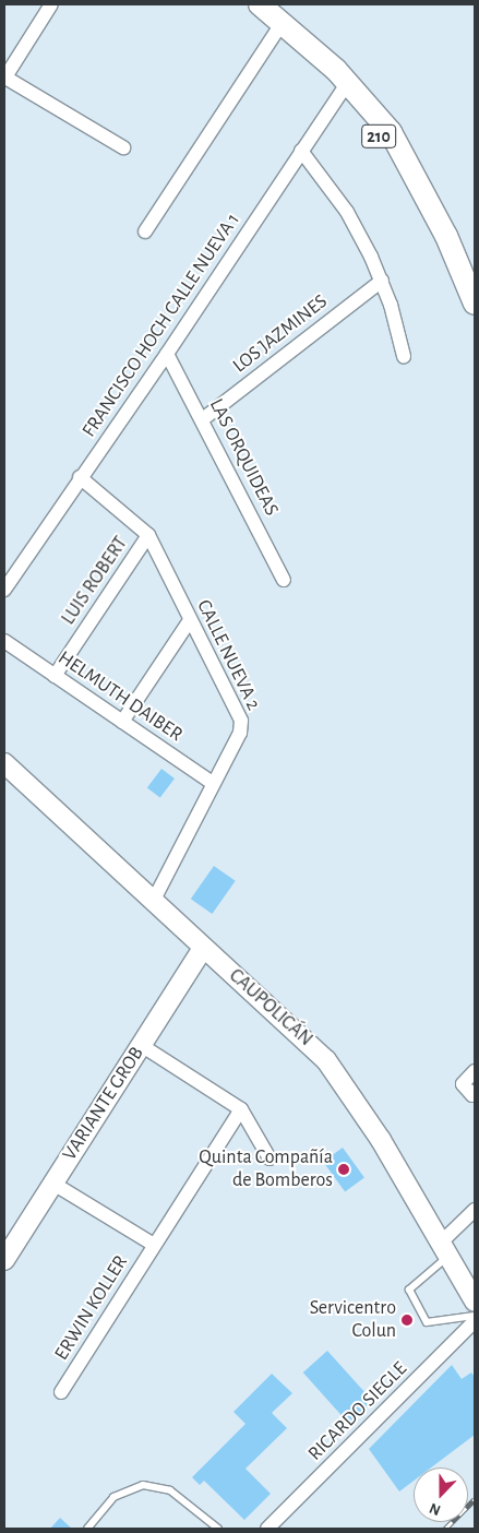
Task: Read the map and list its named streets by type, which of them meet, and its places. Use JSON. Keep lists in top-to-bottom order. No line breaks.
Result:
{"streets":{"main road":["210"],"street":["FRANCISCO HOCH CALLE NUEVA 1","LOS JAZMINES","LAS ORQUIDEAS","LUIS ROBERT","CALLE NUEVA 2","HELMUTH DAIBER","CAUPOLICÁN","VARIANTE GROB","ERWIN KOLLER","RICARDO SIEGLE"]},"crossings":[["210","FRANCISCO HOCH CALLE NUEVA 1"],["FRANCISCO HOCH CALLE NUEVA 1","LAS ORQUIDEAS"],["FRANCISCO HOCH CALLE NUEVA 1","CALLE NUEVA 2"],["LOS JAZMINES","LAS ORQUIDEAS"],["LUIS ROBERT","CALLE NUEVA 2"],["LUIS ROBERT","HELMUTH DAIBER"],["CALLE NUEVA 2","HELMUTH DAIBER"],["CALLE NUEVA 2","CAUPOLICÁN"],["CAUPOLICÁN","VARIANTE GROB"],["VARIANTE GROB","ERWIN KOLLER"]],"places":["Quinta Compañía de Bomberos","Servicentro Colun"],"north":"bottom"}
